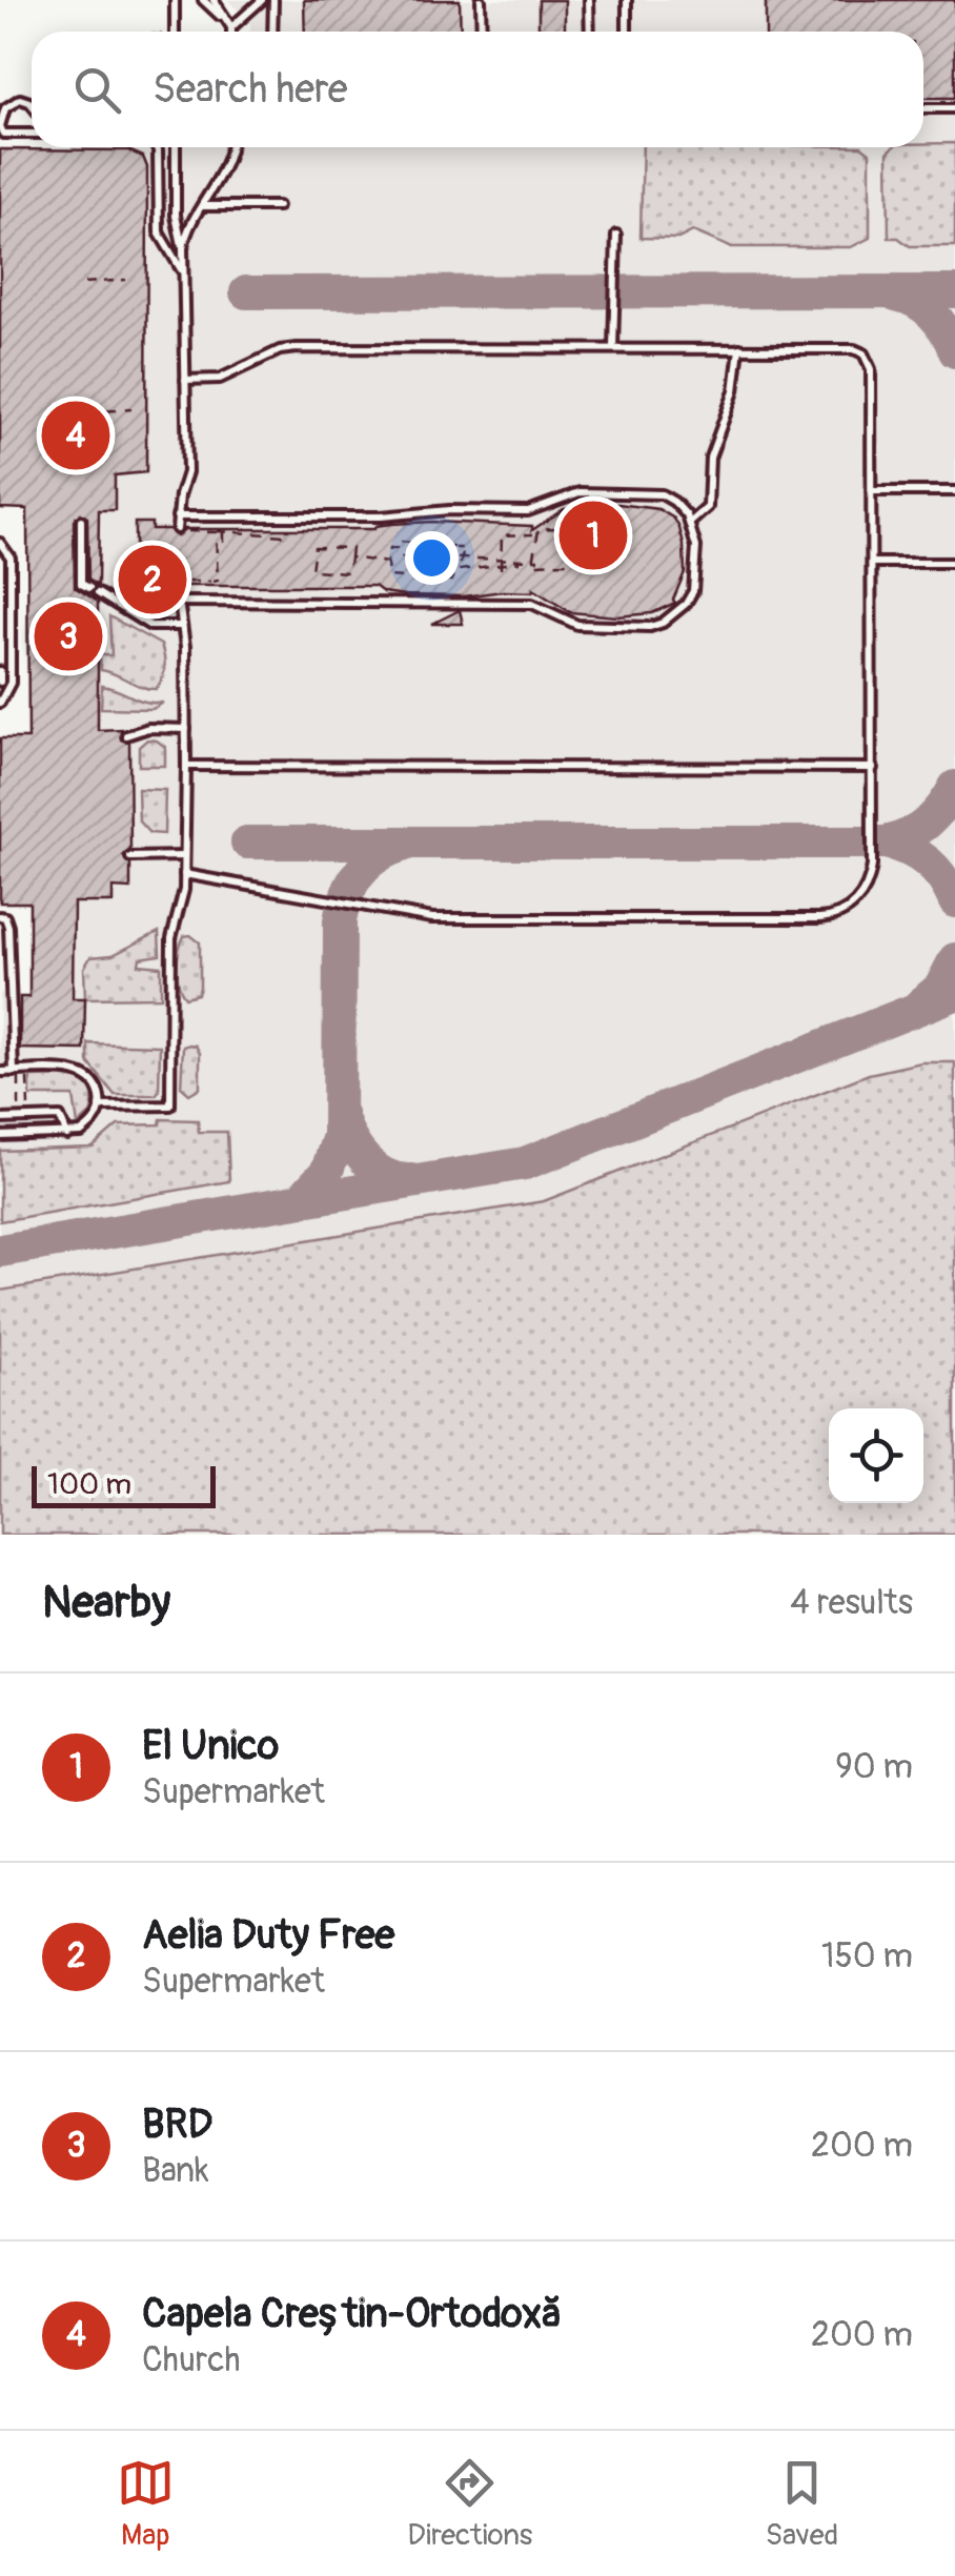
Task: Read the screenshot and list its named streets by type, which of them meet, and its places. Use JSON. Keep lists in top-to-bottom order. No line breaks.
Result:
{"scale_bar":"100 m","page":{"search":"Search here","pins":["4","1","2","3"],"scale":"100 m","heading":["Nearby","4 results"],"list":[{"mark":"1","name":"El Unico","note":"Supermarket","value":"90 m"},{"mark":"2","name":"Aelia Duty Free","note":"Supermarket","value":"150 m"},{"mark":"3","name":"BRD","note":"Bank","value":"200 m"},{"mark":"4","name":"Capela Creștin-Ortodoxă","note":"Church","value":"200 m"}],"nav":["Map","Directions","Saved"]}}
